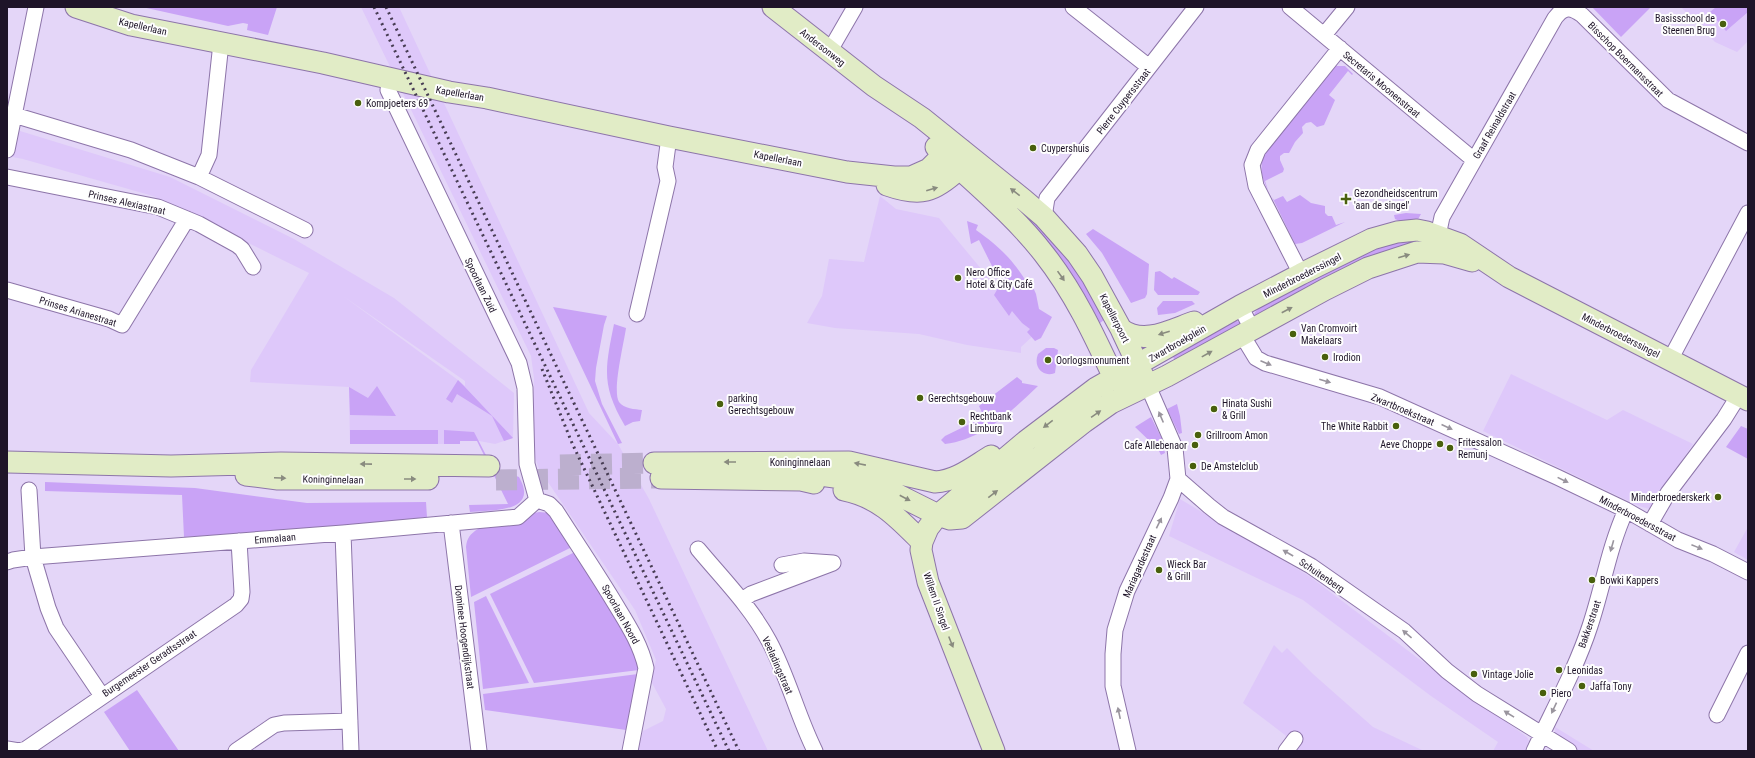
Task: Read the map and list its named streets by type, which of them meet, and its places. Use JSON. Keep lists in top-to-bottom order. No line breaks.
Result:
{"streets":{"main road":["Kapellerlaan","Andersonweg","Minderbroederssingel","Kapellerpoort","Zwartbroekplein","Koninginnelaan","Willem II Singel"],"street":["Bisschop Boermansstraat","Secretaris Moonenstraat","Pierre Cuypersstraat","Graaf Reinaldstraat","Prinses Alexiastraat","Spoorlaan Zuid","Prinses Arianestraat","Zwartbroekstraat","Minderbroedersstraat","Emmalaan","Mariagardestraat","Schuitenberg","Spoorlaan Noord","Bakkerstraat","Dominee Hoogendijkstraat","Burgemeester Geradtsstraat","Veeladingstraat"]},"crossings":[["Kapellerlaan","Andersonweg"],["Kapellerlaan","Spoorlaan Zuid"],["Kapellerlaan","Kapellerpoort"],["Andersonweg","Kapellerpoort"],["Bisschop Boermansstraat","Graaf Reinaldstraat"],["Secretaris Moonenstraat","Graaf Reinaldstraat"],["Pierre Cuypersstraat","Kapellerpoort"],["Graaf Reinaldstraat","Minderbroederssingel"],["Prinses Alexiastraat","Prinses Arianestraat"],["Minderbroederssingel","Zwartbroekplein"],["Minderbroederssingel","Zwartbroekstraat"],["Spoorlaan Zuid","Emmalaan"],["Spoorlaan Zuid","Spoorlaan Noord"],["Kapellerpoort","Zwartbroekplein"],["Kapellerpoort","Koninginnelaan"],["Zwartbroekplein","Zwartbroekstraat"],["Zwartbroekstraat","Minderbroedersstraat"],["Koninginnelaan","Willem II Singel"],["Minderbroedersstraat","Bakkerstraat"],["Emmalaan","Spoorlaan Noord"],["Emmalaan","Dominee Hoogendijkstraat"],["Emmalaan","Burgemeester Geradtsstraat"],["Mariagardestraat","Schuitenberg"],["Schuitenberg","Bakkerstraat"]],"one_way":["Zwartbroekstraat","Minderbroedersstraat","Mariagardestraat","Schuitenberg","Willem II Singel","Bakkerstraat"],"places":{"other":["Basisschool de Steenen Brug","Kompjoeters 69","Cuypershuis","Nero Office Hotel & City Café","Van Cromvoirt Makelaars","Irodion","Oorlogsmonument","Gerechtsgebouw","parking Gerechtsgebouw","Hinata Sushi & Grill","Rechtbank Limburg","The White Rabbit","Grillroom Amon","Aeve Choppe","Cafe Allebenaor","Fritessalon Remunj","De Amstelclub","Minderbroederskerk","Wieck Bar & Grill","Bowki Kappers","Leonidas","Vintage Jolie","Jaffa Tony","Piero"],"health":["Gezondheidscentrum 'aan de singel'"]}}
